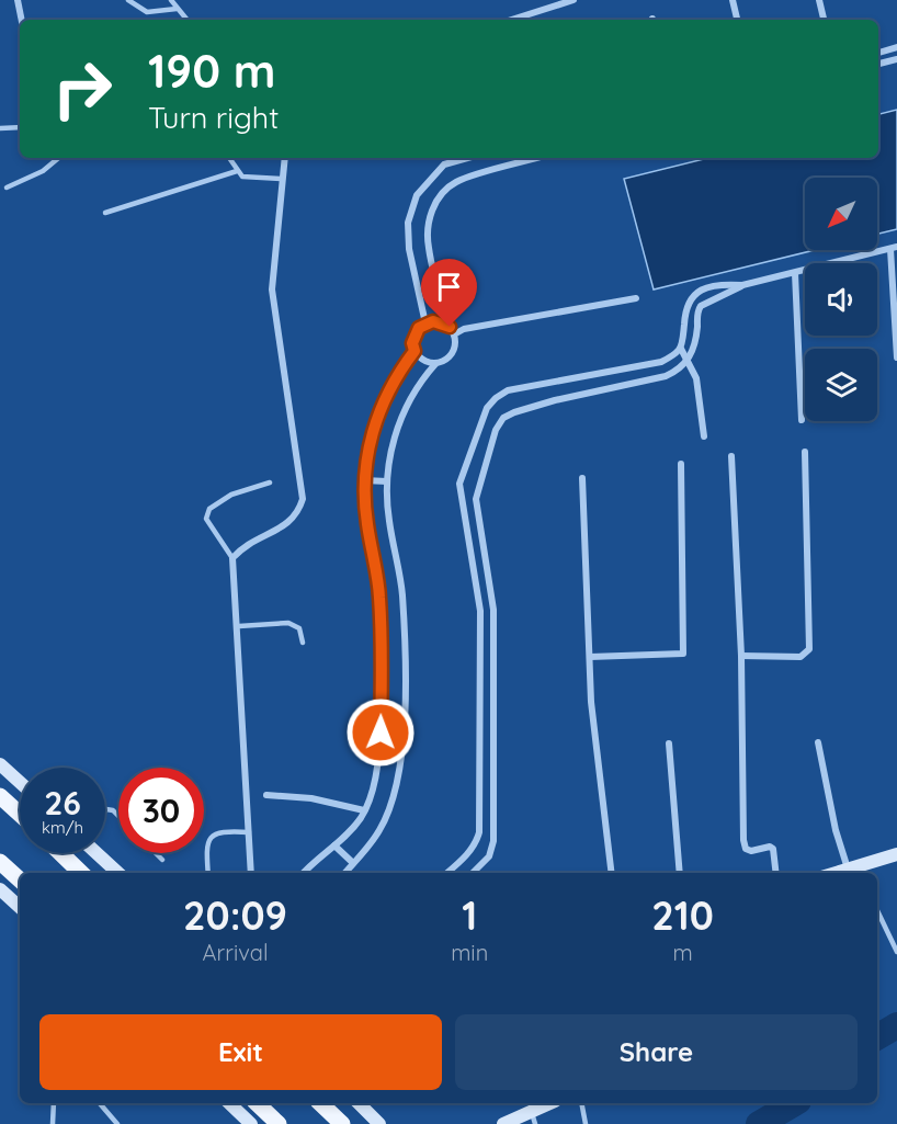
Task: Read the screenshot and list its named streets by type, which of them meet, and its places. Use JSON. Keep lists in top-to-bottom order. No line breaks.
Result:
{"north":"bottom left","page":{"turn":["190 m","Turn right"],"speed":"26 km/h","limit":"30","eta":["20:09","Arrival","1","min","210","m"],"buttons":["Exit","Share"]}}
